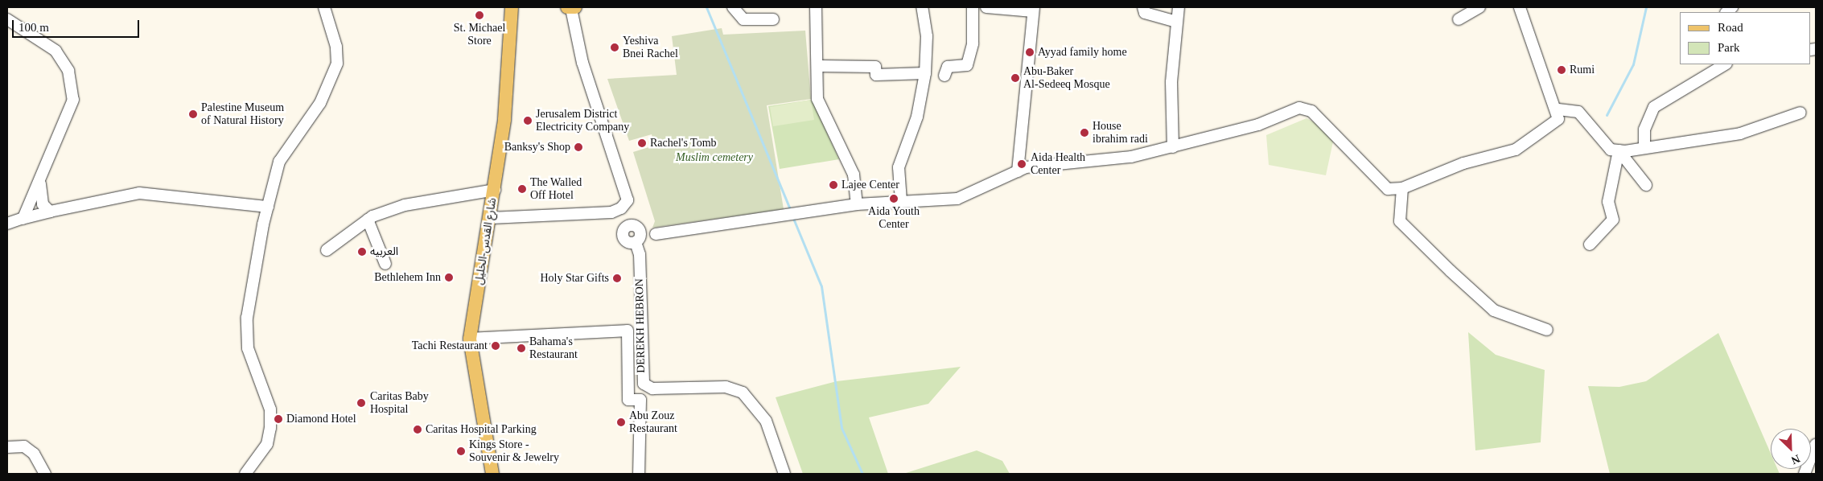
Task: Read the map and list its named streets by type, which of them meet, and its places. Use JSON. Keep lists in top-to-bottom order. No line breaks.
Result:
{"streets":{"main road":["شارع القدس-الخليل"],"street":["DEREKH HEBRON"]},"parks":["Muslim cemetery"],"places":["St. Michael Store","Yeshiva Bnei Rachel","Ayyad family home","Rumi","Abu-Baker Al-Sedeeq Mosque","Palestine Museum of Natural History","Jerusalem District Electricity Company","House ibrahim radi","Rachel's Tomb","Banksy's Shop","Aida Health Center","Lajee Center","The Walled Off Hotel","Aida Youth Center","العربيه","Bethlehem Inn","Holy Star Gifts","Tachi Restaurant","Bahama's Restaurant","Caritas Baby Hospital","Diamond Hotel","Abu Zouz Restaurant","Caritas Hospital Parking","Kings Store - Souvenir & Jewelry"],"legend":["Road","Park"],"scale_bar":"100 m","north":"bottom right"}
